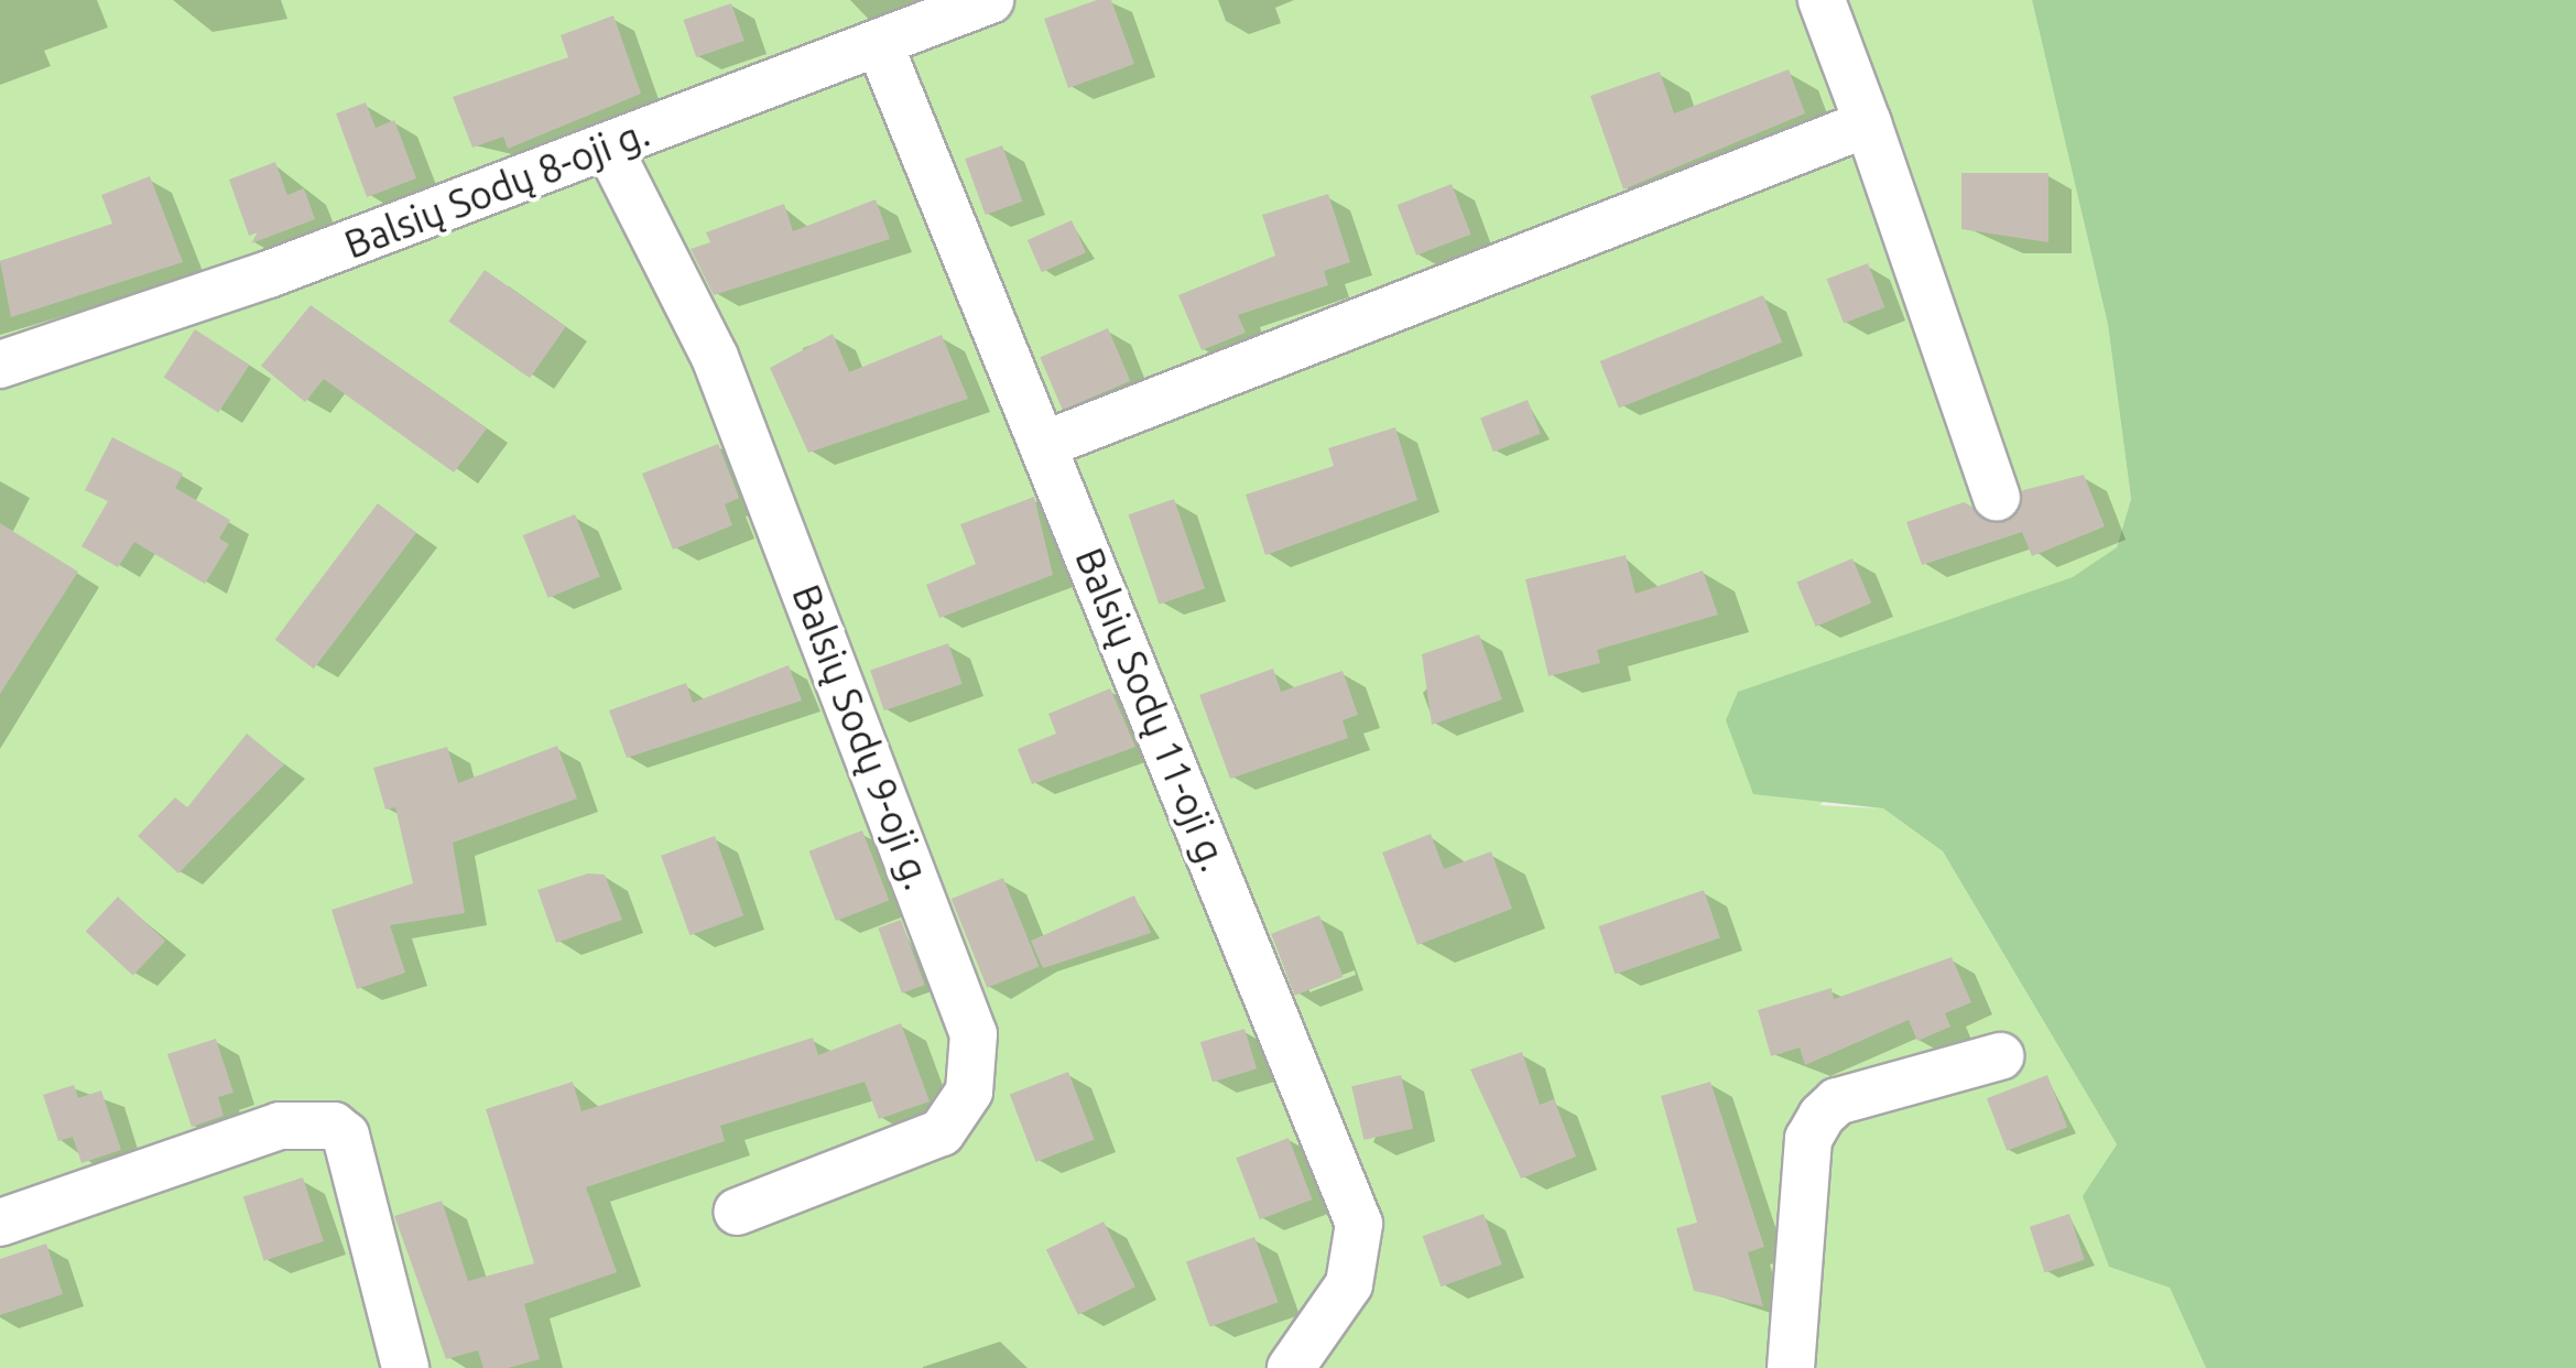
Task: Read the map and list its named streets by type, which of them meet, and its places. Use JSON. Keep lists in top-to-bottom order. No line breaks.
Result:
{"streets":{"street":["Balsių Sodų 8-oji g.","Balsių Sodų 11-oji g.","Balsių Sodų 9-oji g."]},"crossings":[["Balsių Sodų 8-oji g.","Balsių Sodų 11-oji g."],["Balsių Sodų 8-oji g.","Balsių Sodų 9-oji g."]]}
